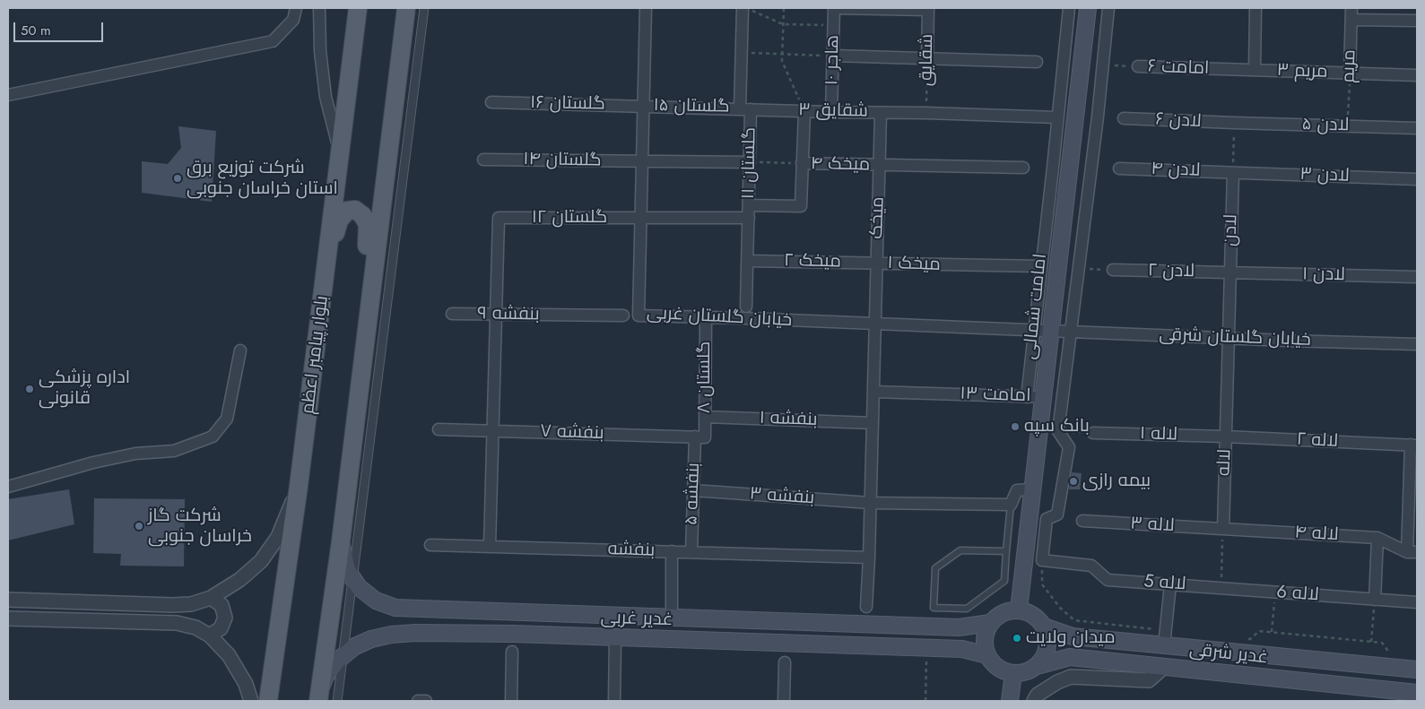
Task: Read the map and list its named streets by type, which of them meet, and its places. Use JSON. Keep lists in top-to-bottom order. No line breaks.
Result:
{"streets":{"main road":["امامت شمالی","بلوار پیامبر اعظم","غدیر غربی","غدیر شرقی"],"street":["هاجر ۱۰","شقایق","مریم","امامت ۶","مریم ۳","گلستان ۱۶","گلستان ۱۵","شقایق ۳","لادن ۶","لادن ۵","گلستان ۱۴","گلستان ۱۱","میخک ۴","لادن ۴","لادن ۳","گلستان ۱۲","میخک","لادن","میخک ۲","میخک ۱","لادن ۲","لادن ۱","بنفشه ۹","خیابان گلستان غربی","خیابان گلستان شرقی","گلستان ۸","امامت ۱۳","بنفشه ۱","بنفشه ۷","لاله ۱","لاله ۲","لاله","بنفشه ۵","بنفشه ۳","لاله ۳","لاله ۴","بنفشه","لاله 5","لاله 6"]},"crossings":[["هاجر ۱۰","شقایق ۳"],["شقایق","شقایق ۳"],["مریم","مریم ۳"],["مریم","لادن ۵"],["امامت ۶","مریم ۳"],["گلستان ۱۶","گلستان ۱۵"],["گلستان ۱۶","خیابان گلستان غربی"],["گلستان ۱۵","شقایق ۳"],["گلستان ۱۵","گلستان ۱۱"],["گلستان ۱۵","خیابان گلستان غربی"],["شقایق ۳","گلستان ۱۱"],["شقایق ۳","میخک"],["لادن ۶","لادن ۵"],["گلستان ۱۴","گلستان ۱۱"],["گلستان ۱۴","خیابان گلستان غربی"],["گلستان ۱۱","گلستان ۱۲"],["گلستان ۱۱","میخک ۲"],["گلستان ۱۱","خیابان گلستان غربی"],["میخک ۴","میخک"],["لادن ۴","لادن ۳"],["لادن ۴","لادن"],["لادن ۳","لادن"],["گلستان ۱۲","بنفشه ۹"],["گلستان ۱۲","خیابان گلستان غربی"],["میخک","میخک ۲"],["میخک","میخک ۱"],["میخک","خیابان گلستان غربی"],["لادن","لادن ۲"],["لادن","لادن ۱"],["لادن","خیابان گلستان شرقی"],["لادن","لاله"],["میخک ۲","میخک ۱"],["لادن ۲","لادن ۱"],["امامت شمالی","خیابان گلستان غربی"],["امامت شمالی","خیابان گلستان شرقی"],["امامت شمالی","امامت ۱۳"],["امامت شمالی","غدیر غربی"],["امامت شمالی","غدیر شرقی"],["خیابان گلستان غربی","خیابان گلستان شرقی"],["خیابان گلستان غربی","گلستان ۸"],["خیابان گلستان شرقی","لاله"],["گلستان ۸","بنفشه ۱"],["گلستان ۸","بنفشه ۷"],["گلستان ۸","بنفشه ۵"],["بنفشه ۷","بنفشه ۵"],["لاله ۱","لاله ۲"],["لاله ۱","لاله"],["لاله ۲","لاله"],["لاله","لاله ۳"],["لاله","لاله ۴"],["بنفشه ۵","بنفشه ۳"],["بنفشه ۵","بنفشه"],["لاله ۳","لاله ۴"],["لاله 5","لاله 6"],["غدیر غربی","غدیر شرقی"]],"places":["شرکت توزیع برق استان خراسان جنوبی","اداره پزشکی قانونی","بانک سپه","بیمه رازی","شرکت گاز خراسان جنوبی","میدان ولایت"],"scale_bar":"50 m"}
